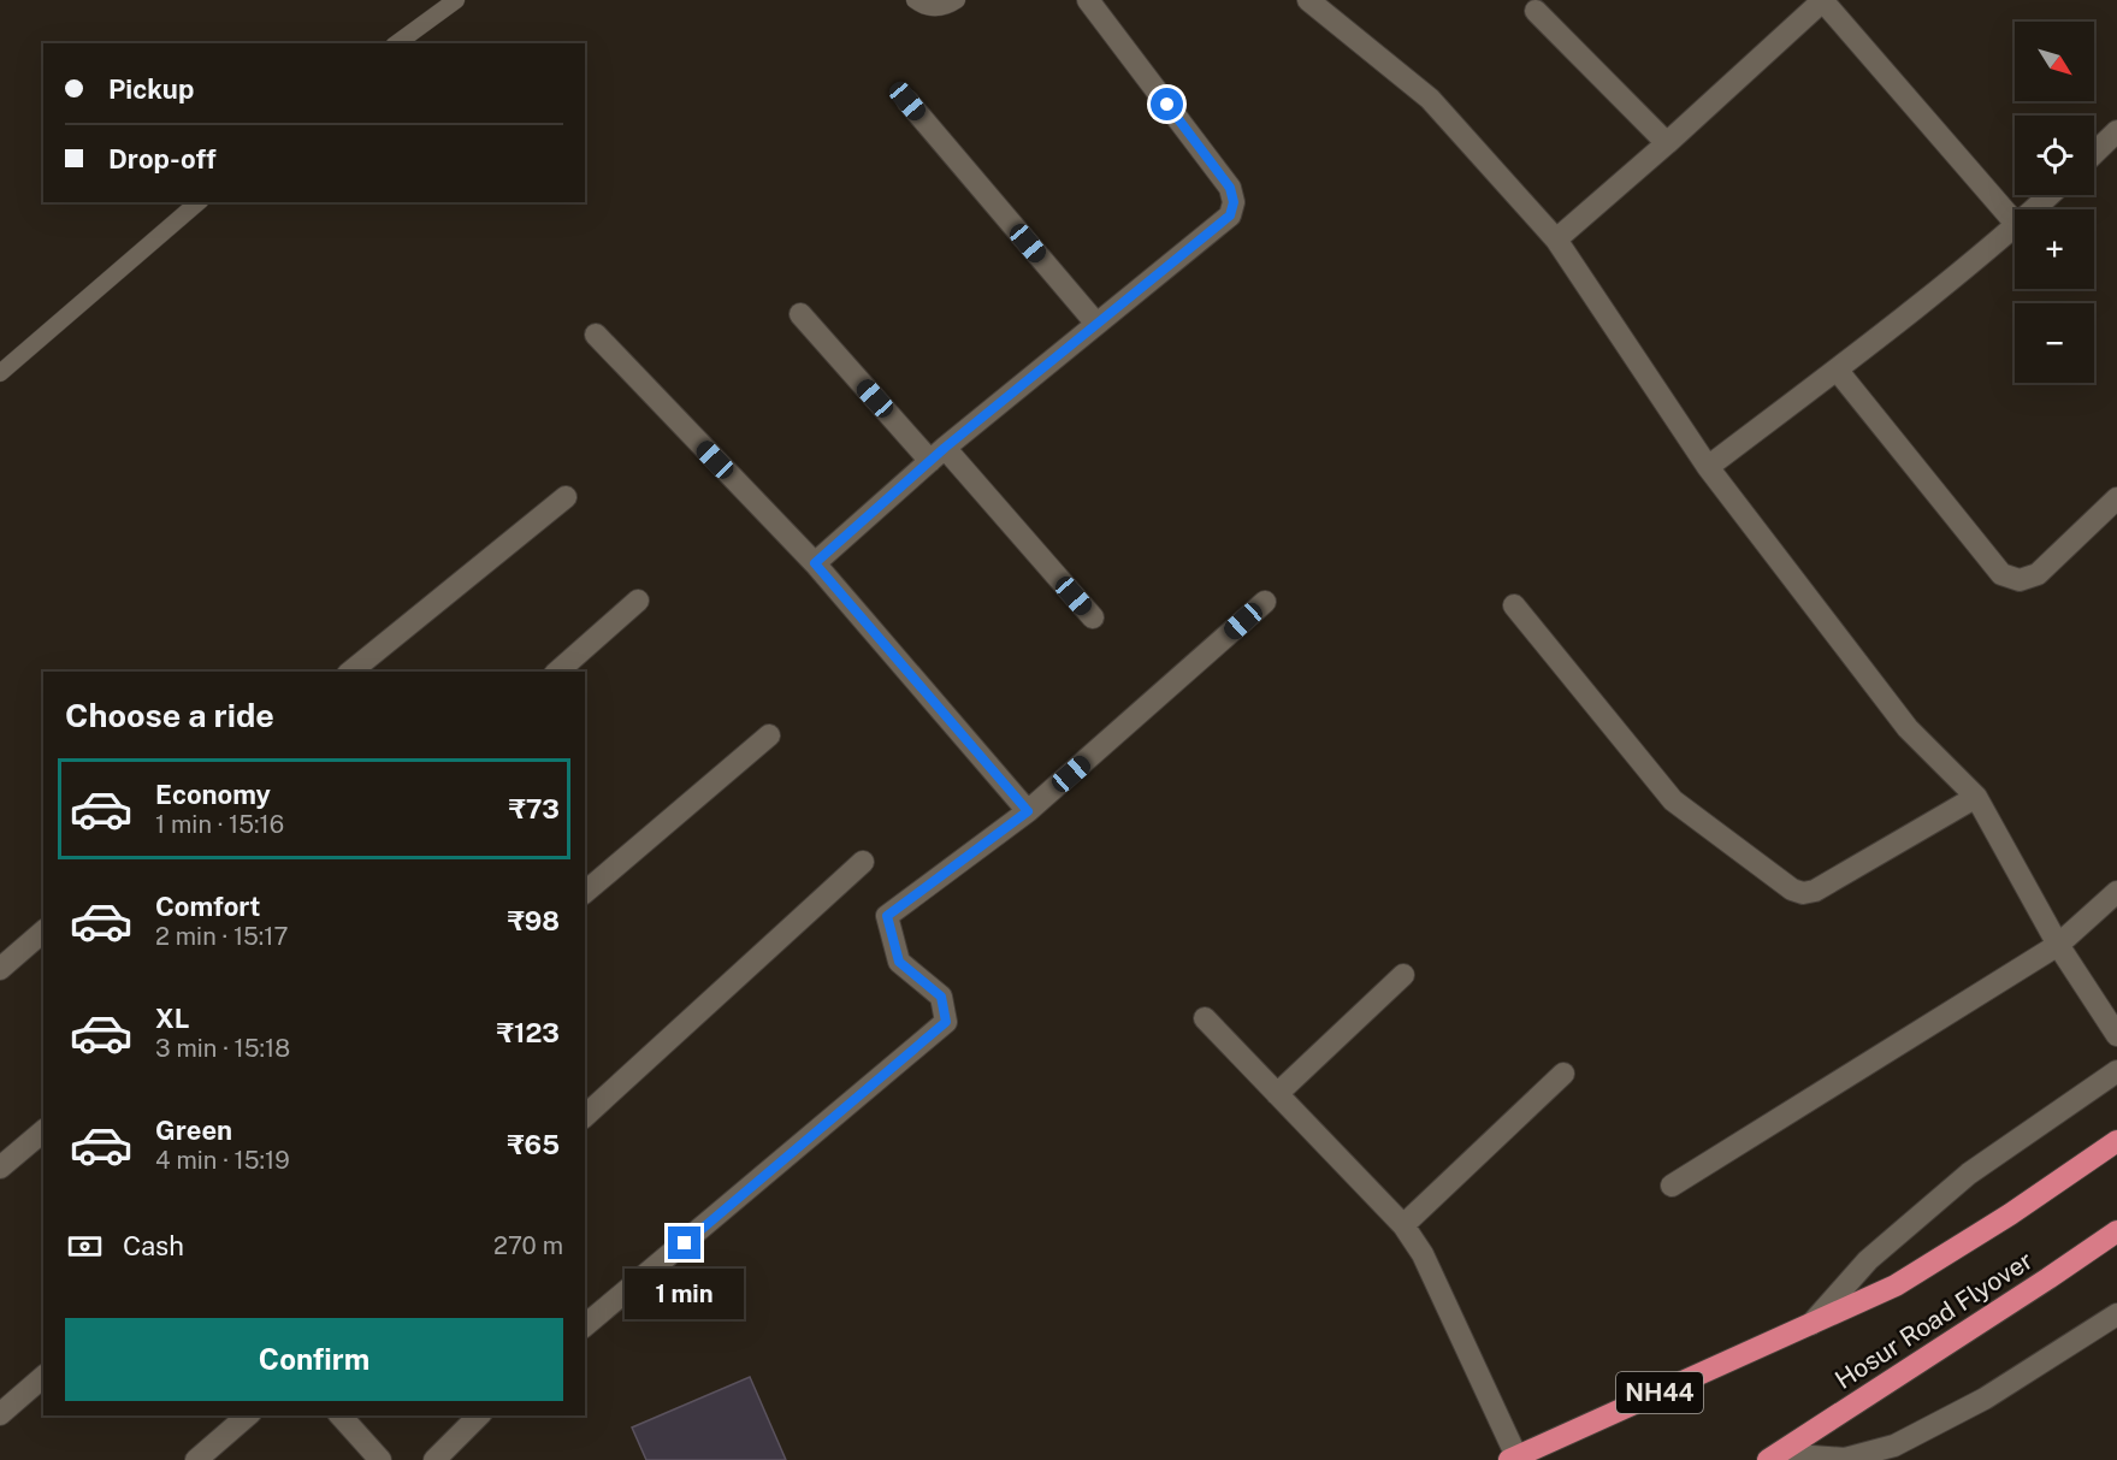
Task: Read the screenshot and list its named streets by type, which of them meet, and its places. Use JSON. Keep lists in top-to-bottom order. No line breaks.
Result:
{"streets":{"highway":["Hosur Road Flyover","NH44"]},"crossings":[["Hosur Road Flyover","NH44"]],"north":"bottom right","page":{"map_buttons":["+","−"],"banner":["Pickup","Drop-off"],"heading":"Choose a ride","list":[{"name":"Economy","note":"1 min · 15:16","value":"₹73"},{"name":"Comfort","note":"2 min · 15:17","value":"₹98"},{"name":"XL","note":"3 min · 15:18","value":"₹123"},{"name":"Green","note":"4 min · 15:19","value":"₹65"}],"pay":["Cash","270 m"],"bubble":"1 min","buttons":"Confirm"}}
